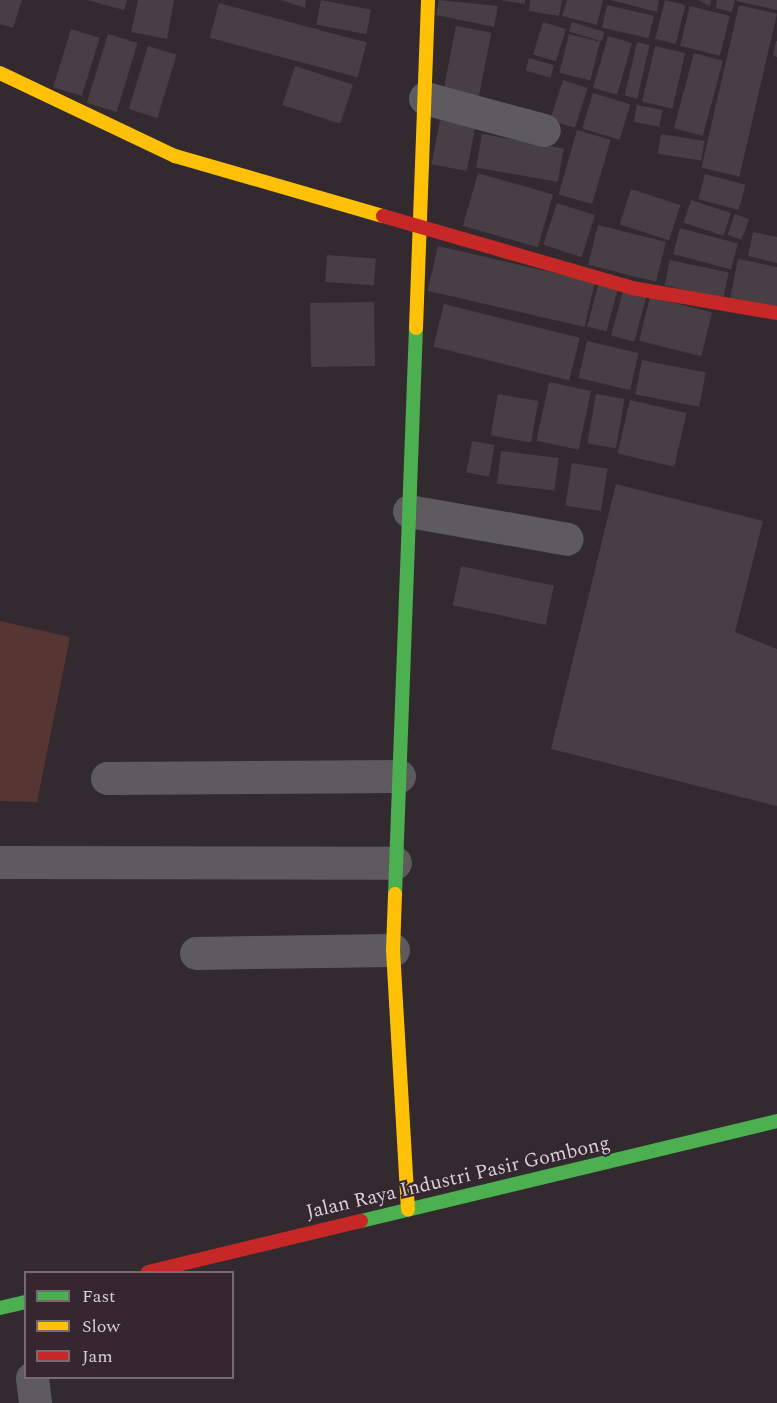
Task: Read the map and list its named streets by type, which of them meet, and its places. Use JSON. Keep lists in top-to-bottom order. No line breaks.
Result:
{"streets":{"main road":["Jalan Raya Industri Pasir Gombong"]},"legend":["Fast","Slow","Jam"]}
